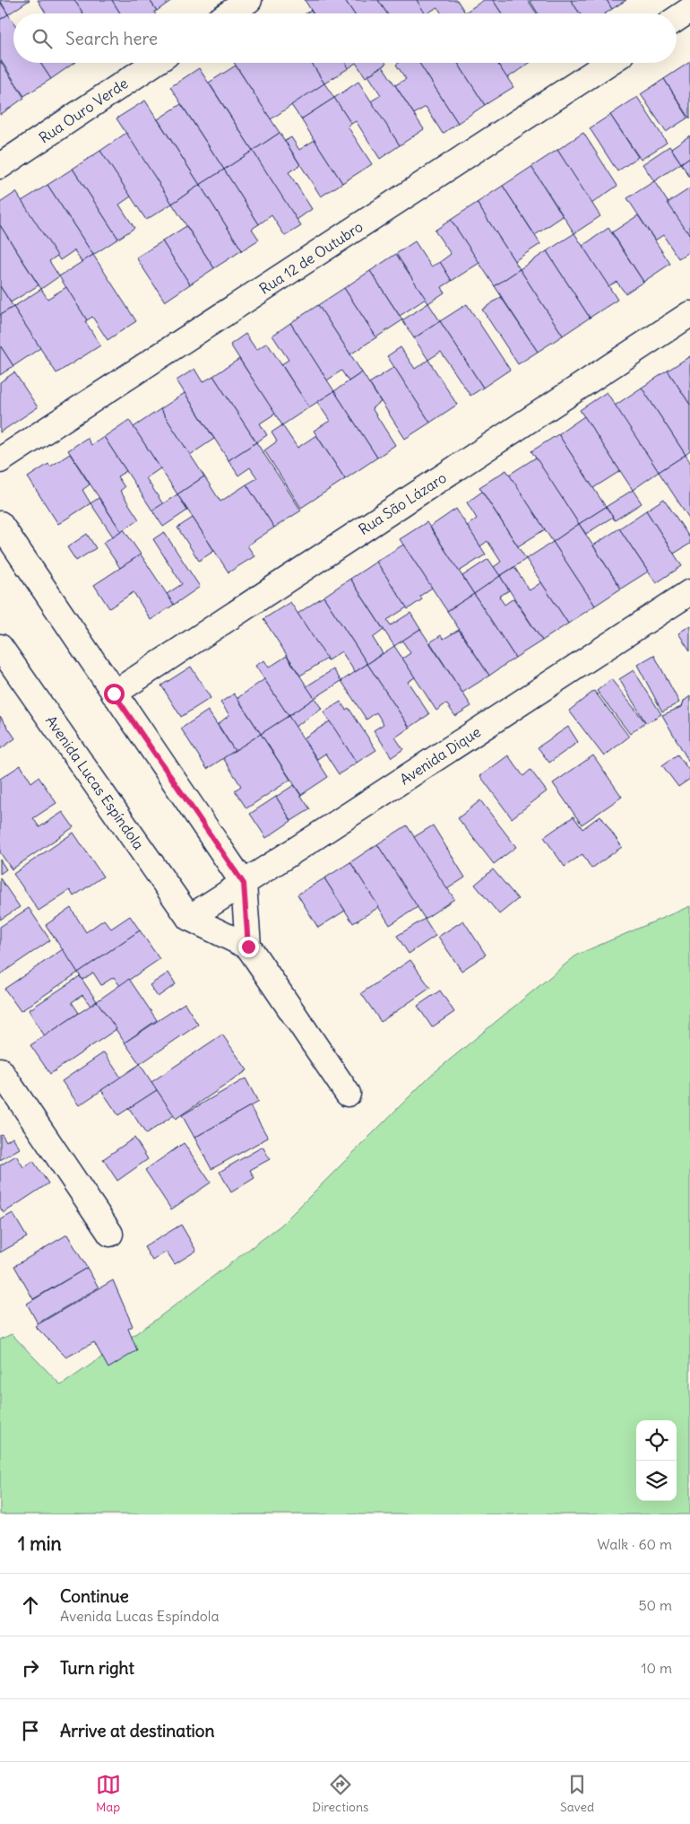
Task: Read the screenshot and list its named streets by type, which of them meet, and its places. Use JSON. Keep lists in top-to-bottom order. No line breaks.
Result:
{"streets":{"street":["Rua Ouro Verde","Rua 12 de Outubro","Rua São Lázaro","Avenida Dique","Avenida Lucas Espíndola"]},"crossings":[["Avenida Dique","Avenida Lucas Espíndola"]],"page":{"search":"Search here","heading":["1 min","Walk · 60 m"],"list":[["Continue","Avenida Lucas Espíndola","50 m"],["Turn right","10 m"],"Arrive at destination"],"nav":["Map","Directions","Saved"]}}
